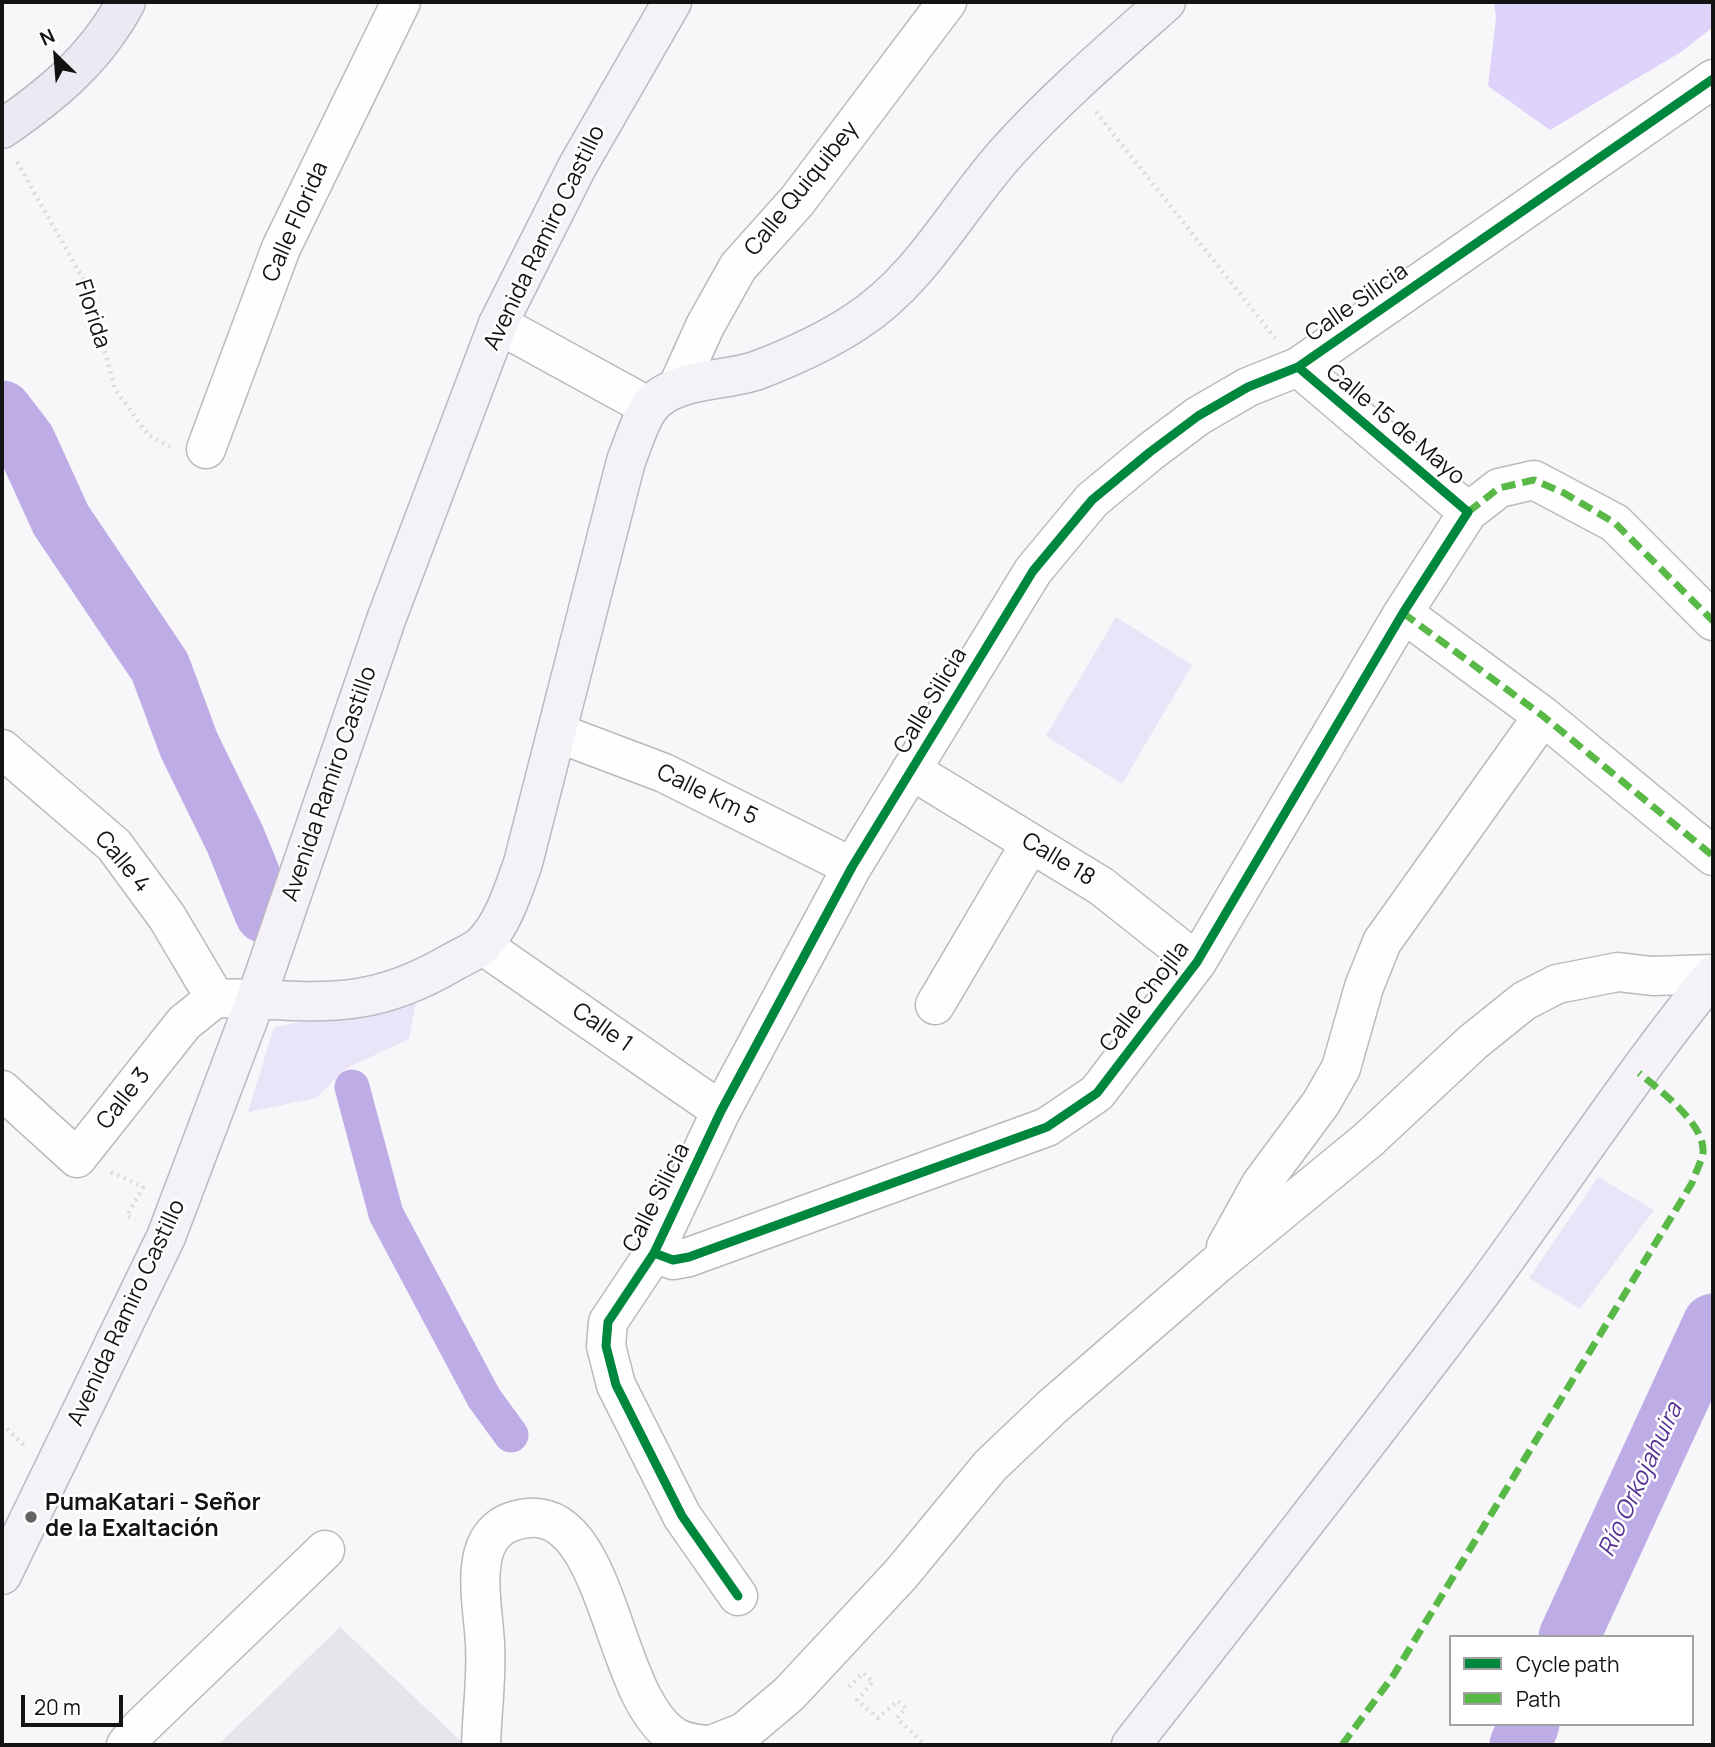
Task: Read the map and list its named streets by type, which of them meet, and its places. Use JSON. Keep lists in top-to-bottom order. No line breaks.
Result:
{"streets":{"main road":["Avenida Ramiro Castillo"],"street":["Calle Quiquibey","Calle Florida","Calle Silicia","Calle 15 de Mayo","Calle Km 5","Calle 18","Calle 4","Calle Chojlla","Calle 1","Calle 3"],"path":["Florida"]},"crossings":[["Calle Florida","Florida"],["Calle Silicia","Calle 15 de Mayo"],["Calle Silicia","Calle Km 5"],["Calle Silicia","Calle 18"],["Calle Silicia","Calle Chojlla"],["Calle Silicia","Calle 1"],["Calle 15 de Mayo","Calle Chojlla"],["Calle 18","Calle Chojlla"],["Calle 4","Calle 3"]],"water":["Río Orkojahuira"],"places":["PumaKatari - Señor de la Exaltación"],"legend":["Cycle path","Path"],"scale_bar":"20 m","north":"top left"}
